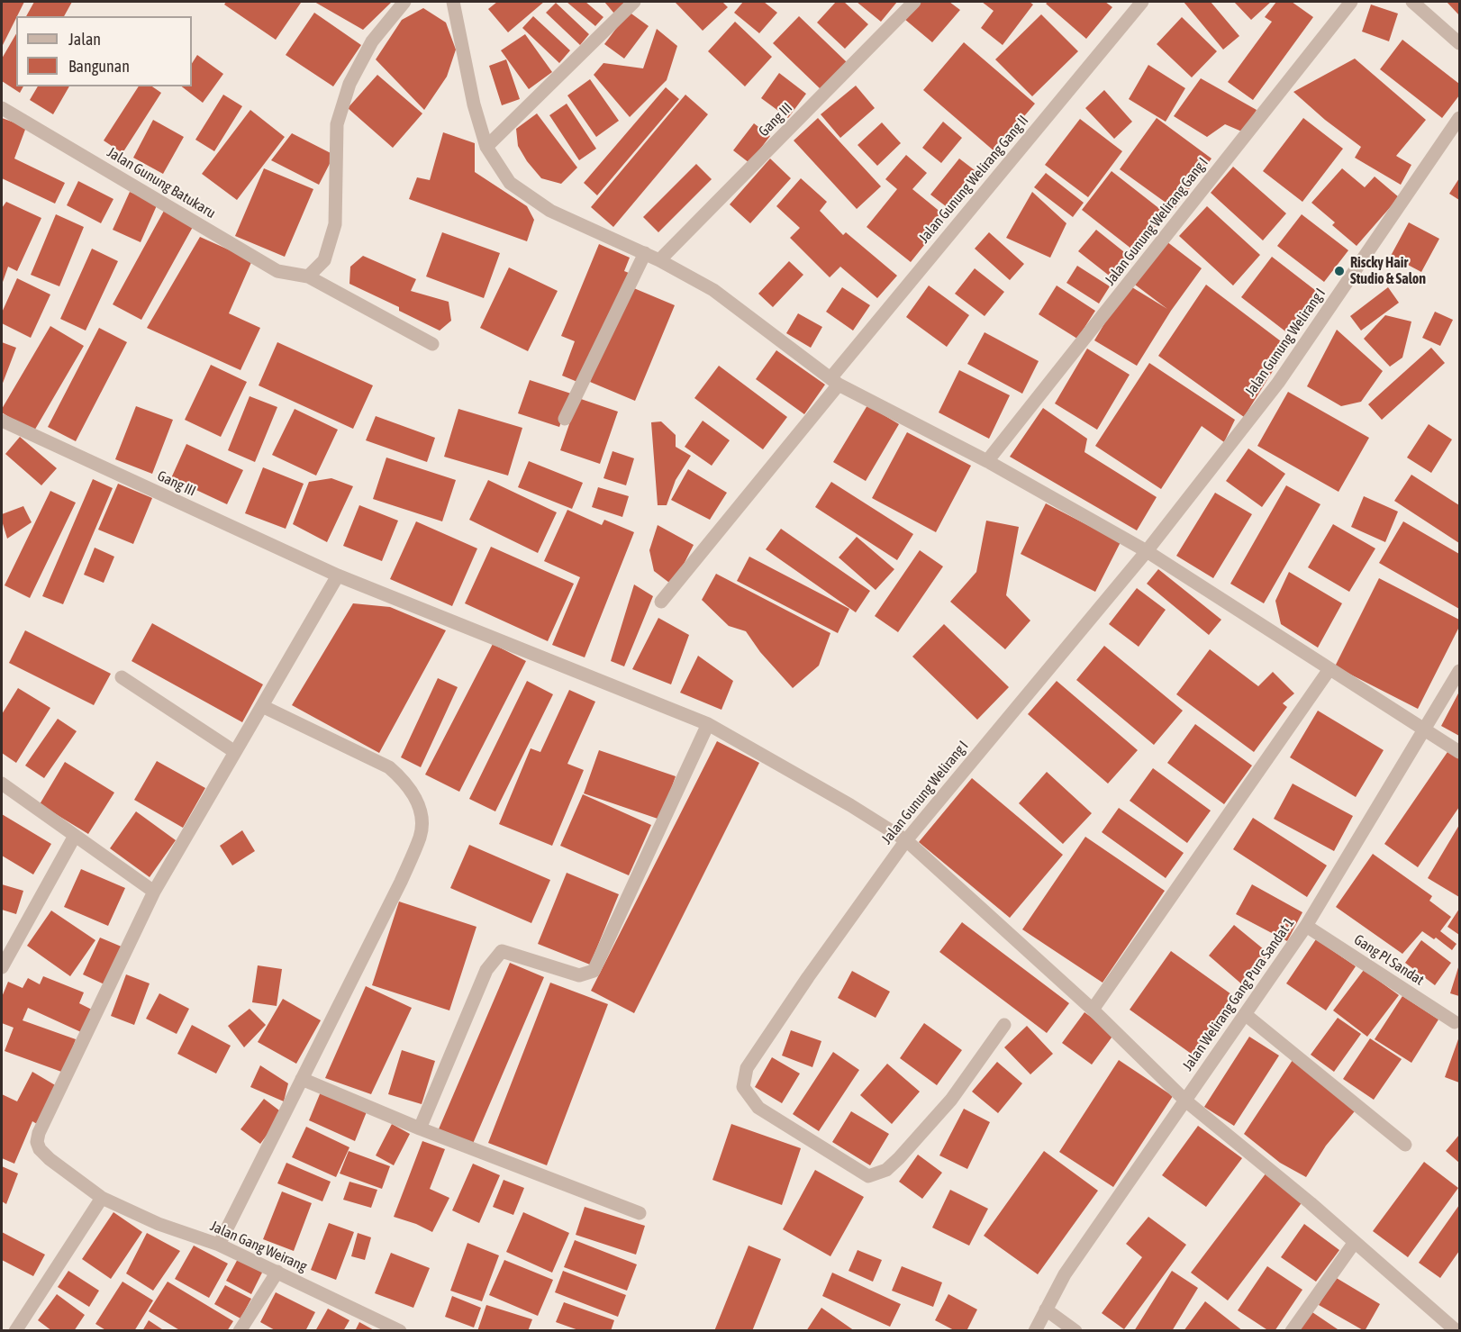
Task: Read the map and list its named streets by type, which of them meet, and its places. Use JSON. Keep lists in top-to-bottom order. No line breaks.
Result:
{"streets":{"street":["Gang III","Jalan Gunung Welirang Gang II","Jalan Gunung Batukaru","Jalan Gunung Welirang Gang I","Jalan Gunung Welirang I","Gang Pl Sandat","Jalan Welirang Gang Pura Sandat 1","Jalan Gang Weirang"]},"crossings":[["Gang III","Jalan Gunung Welirang I"],["Gang III","Jalan Welirang Gang Pura Sandat 1"],["Gang Pl Sandat","Jalan Welirang Gang Pura Sandat 1"]],"places":["Riscky Hair Studio & Salon"],"legend":["Jalan","Bangunan"]}
